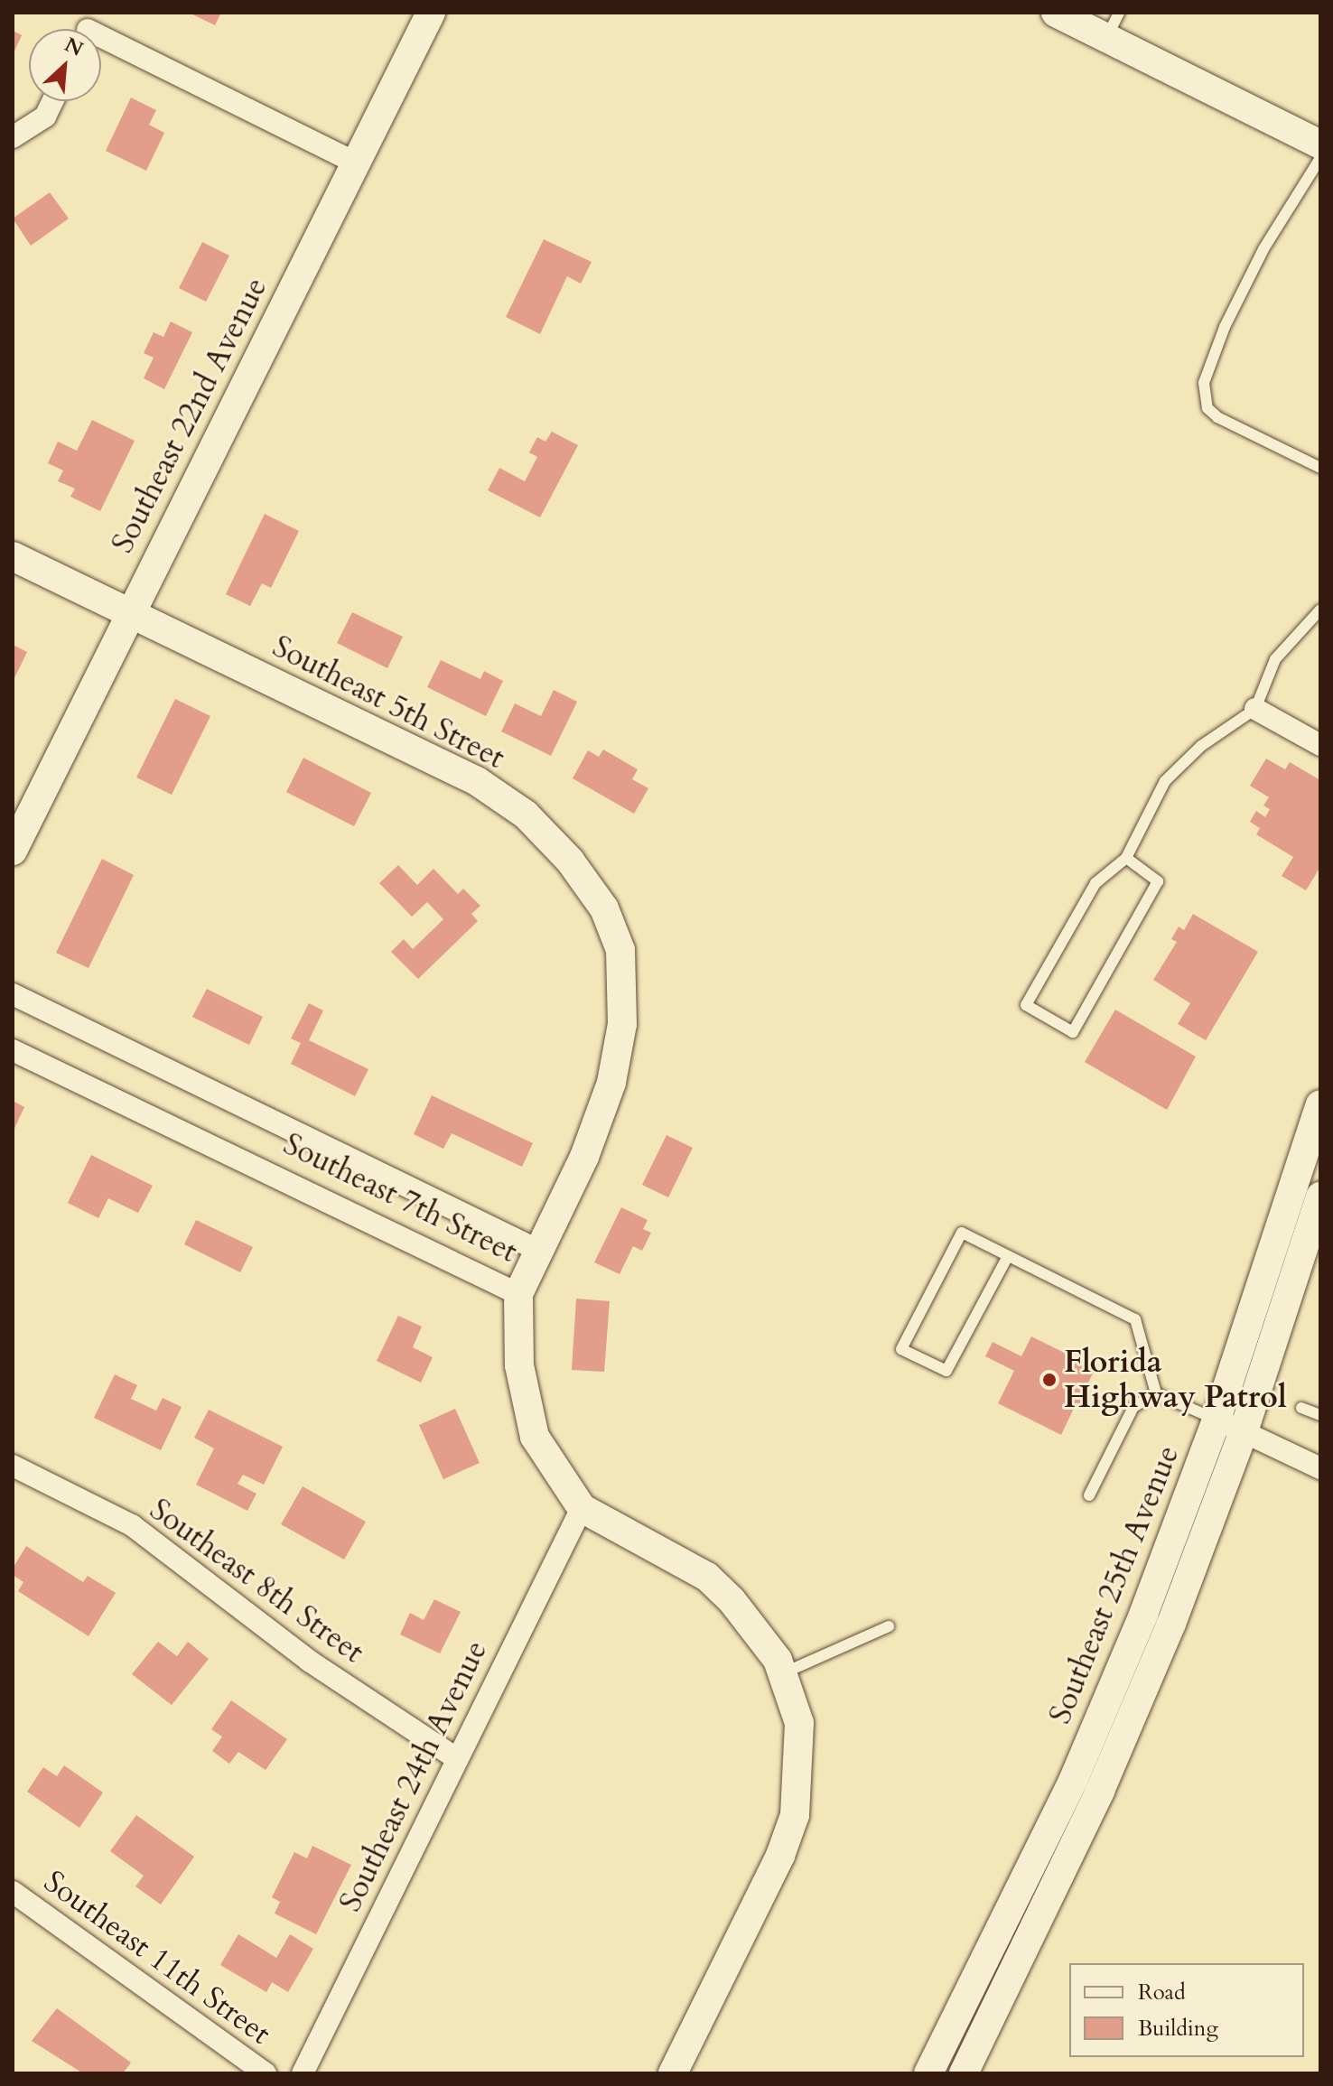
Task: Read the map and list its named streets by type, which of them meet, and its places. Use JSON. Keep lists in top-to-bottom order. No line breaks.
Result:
{"streets":{"street":["Southeast 22nd Avenue","Southeast 5th Street","Southeast 7th Street","Southeast 8th Street","Southeast 25th Avenue","Southeast 24th Avenue","Southeast 11th Street"]},"crossings":[["Southeast 22nd Avenue","Southeast 5th Street"],["Southeast 5th Street","Southeast 7th Street"],["Southeast 7th Street","Southeast 24th Avenue"],["Southeast 8th Street","Southeast 24th Avenue"]],"places":["Florida Highway Patrol"],"legend":["Road","Building"],"north":"top right"}
